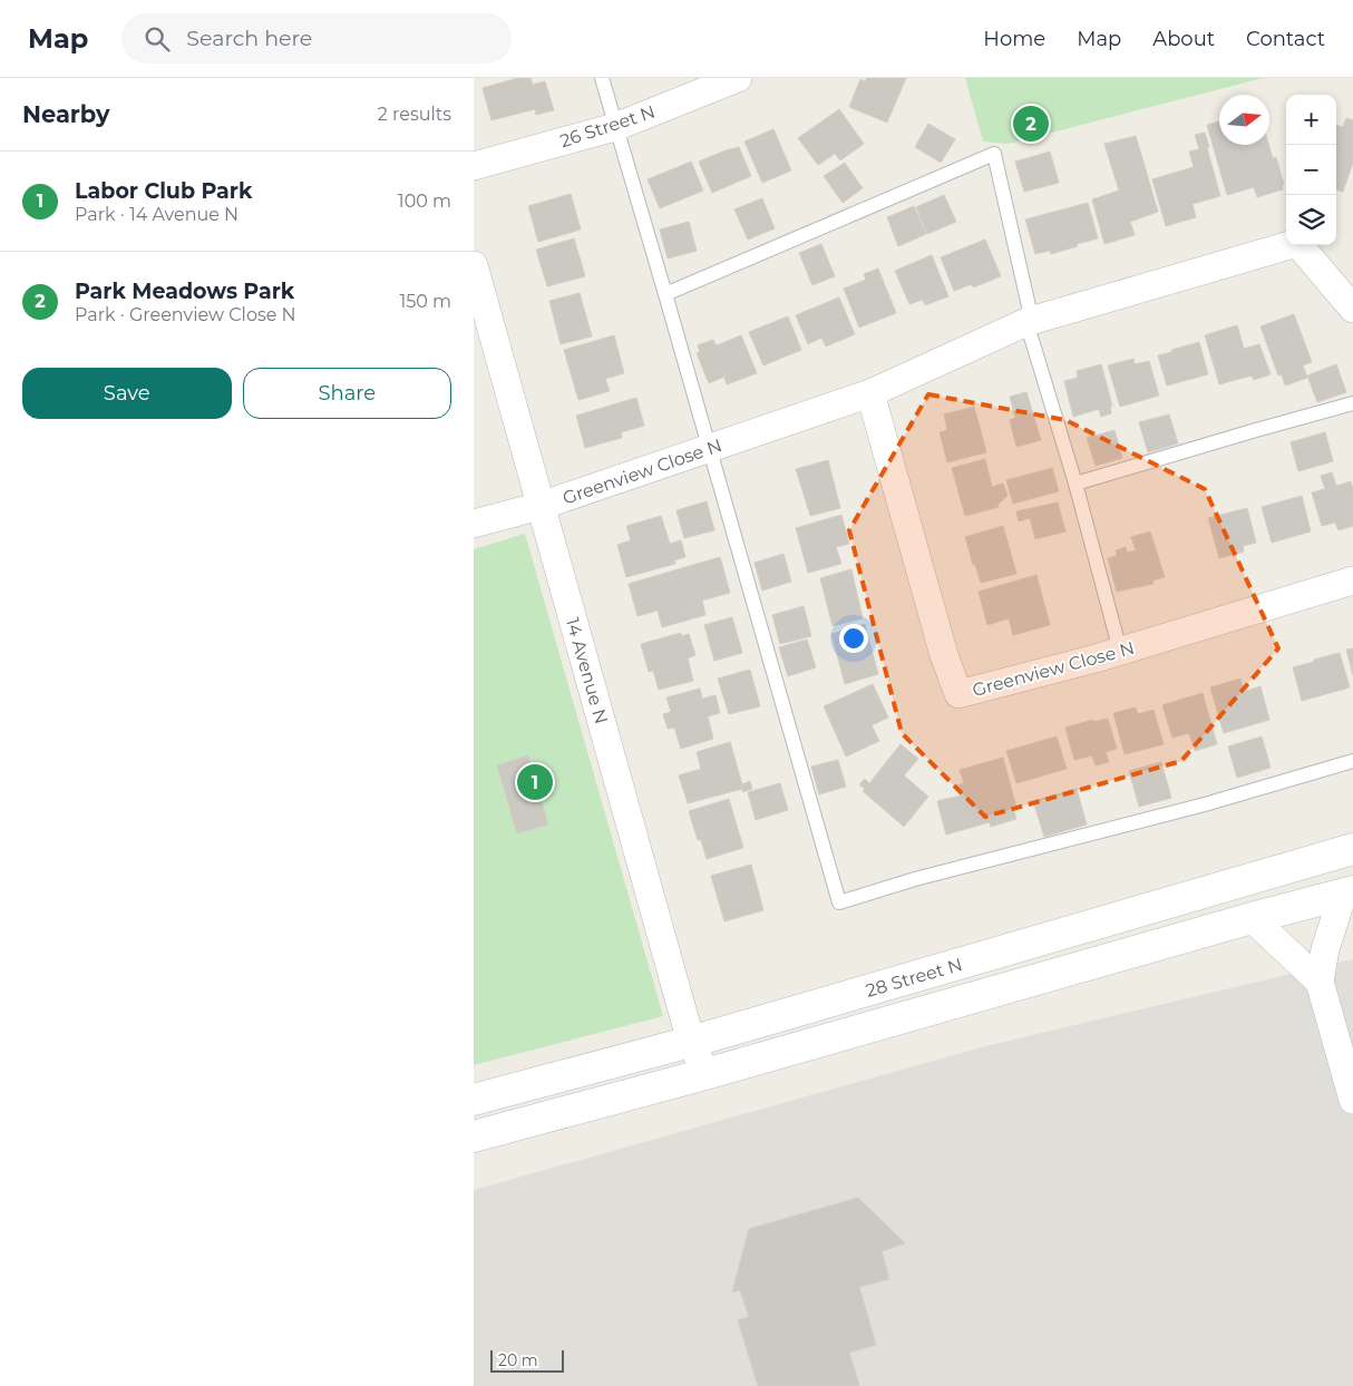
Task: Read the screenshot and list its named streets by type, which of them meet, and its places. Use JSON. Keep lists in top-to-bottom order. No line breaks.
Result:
{"streets":{"main road":["28 Street N"],"street":["26 Street N","Greenview Close N","14 Avenue N"]},"crossings":[["Greenview Close N","14 Avenue N"],["14 Avenue N","28 Street N"]],"scale_bar":"20 m","north":"right","page":{"header":"Map","search":"Search here","nav":["Home","Map","About","Contact"],"heading":["Nearby","2 results"],"map_buttons":["+","−"],"pins":["2","1"],"list":[{"mark":"1","name":"Labor Club Park","note":"Park · 14 Avenue N","value":"100 m"},{"mark":"2","name":"Park Meadows Park","note":"Park · Greenview Close N","value":"150 m"}],"buttons":["Save","Share"],"scale":"20 m"}}
